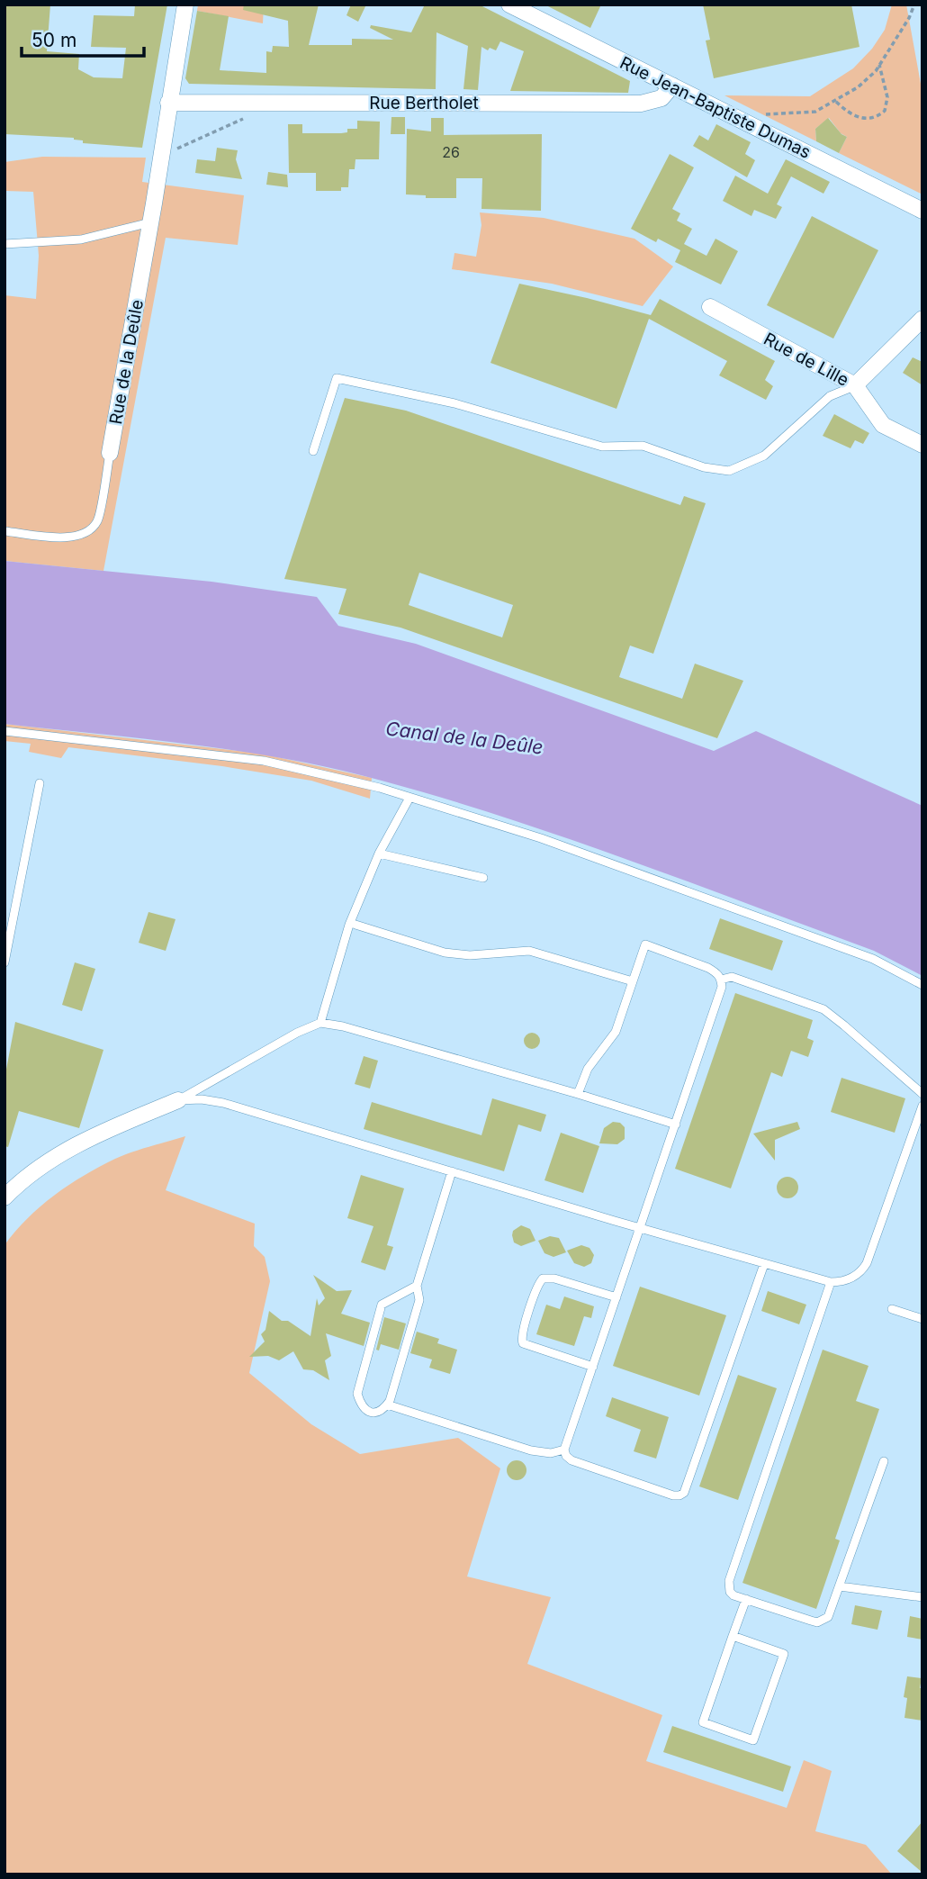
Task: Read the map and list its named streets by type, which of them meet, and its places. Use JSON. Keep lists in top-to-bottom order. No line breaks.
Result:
{"streets":{"street":["Rue Bertholet","Rue Jean-Baptiste Dumas","Rue de Lille","Rue de la Deûle"]},"crossings":[["Rue Bertholet","Rue Jean-Baptiste Dumas"],["Rue Bertholet","Rue de la Deûle"]],"water":["Canal de la Deûle"],"house_numbers":["26"],"scale_bar":"50 m"}
